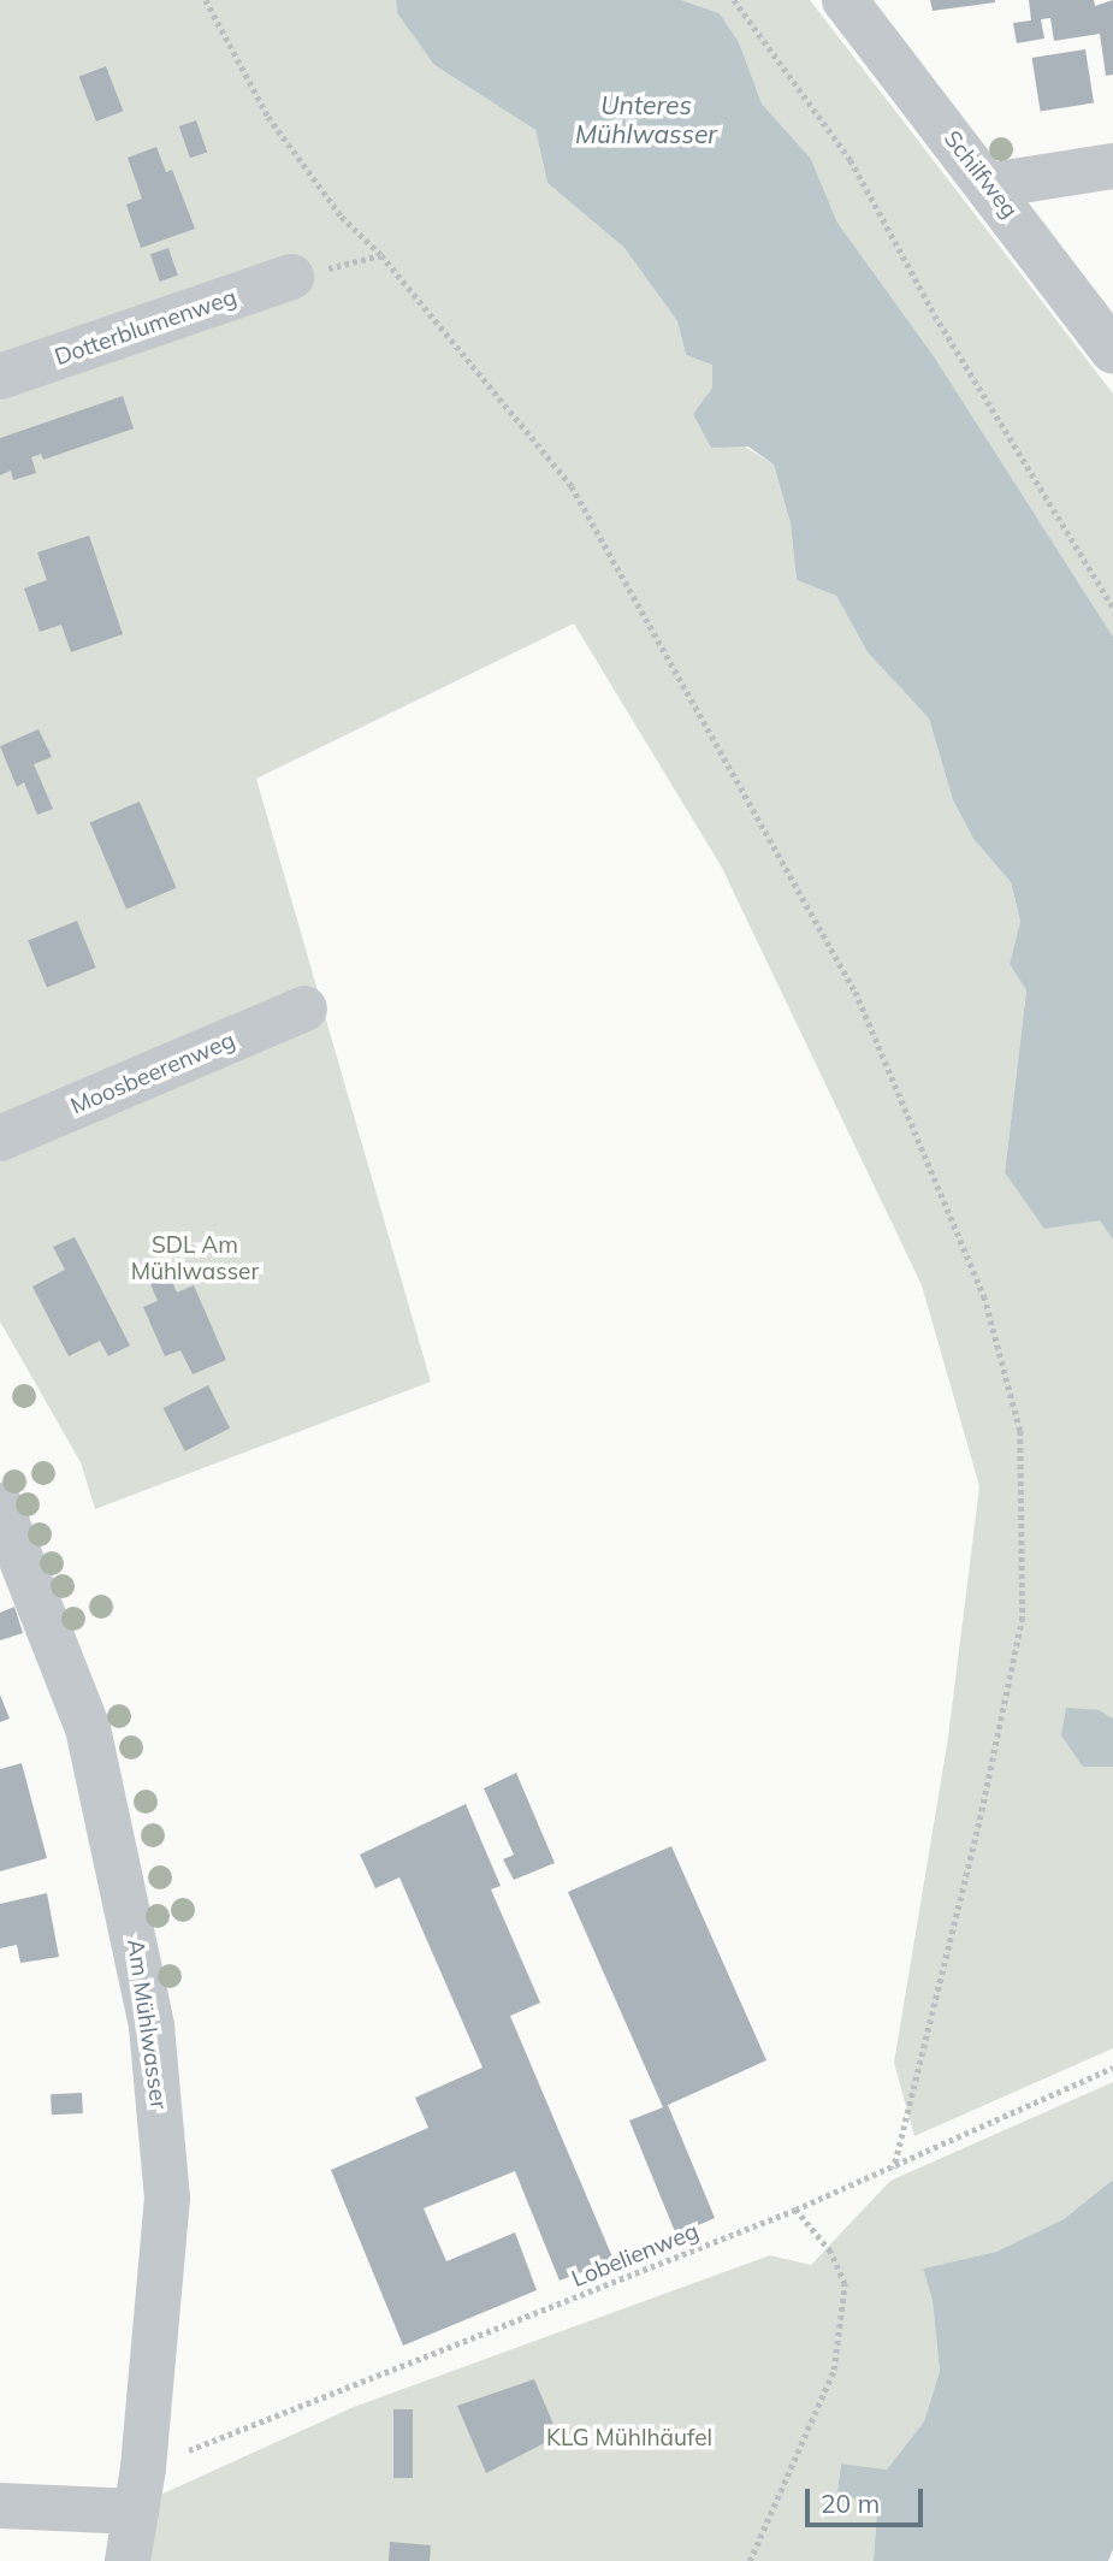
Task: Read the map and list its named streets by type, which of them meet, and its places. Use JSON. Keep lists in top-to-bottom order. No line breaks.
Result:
{"streets":{"street":["Schilfweg","Dotterblumenweg","Moosbeerenweg","Am Mühlwasser"],"path":["Lobelienweg"]},"water":["Unteres Mühlwasser"],"parks":["SDL Am Mühlwasser","KLG Mühlhäufel"],"scale_bar":"20 m"}
